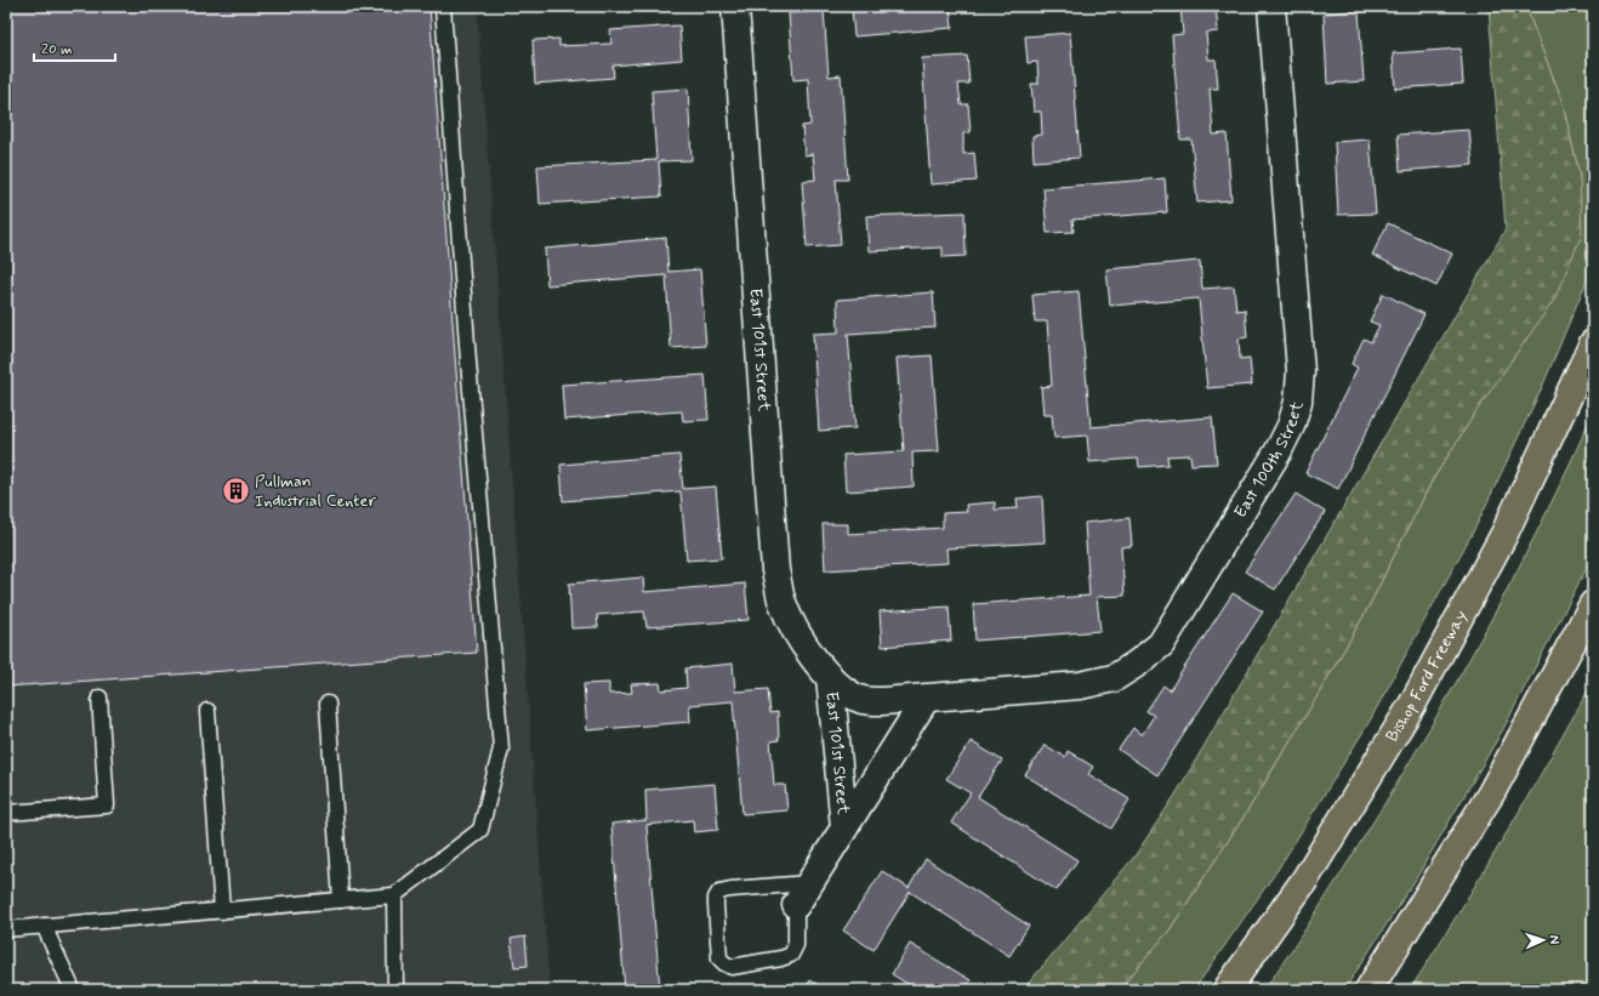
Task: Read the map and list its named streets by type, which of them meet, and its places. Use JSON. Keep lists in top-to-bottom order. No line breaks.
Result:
{"streets":{"highway":["Bishop Ford Freeway"],"street":["East 101st Street","East 100th Street"]},"crossings":[["East 101st Street","East 100th Street"]],"places":{"building":["Pullman Industrial Center"]},"scale_bar":"20 m","north":"right"}
